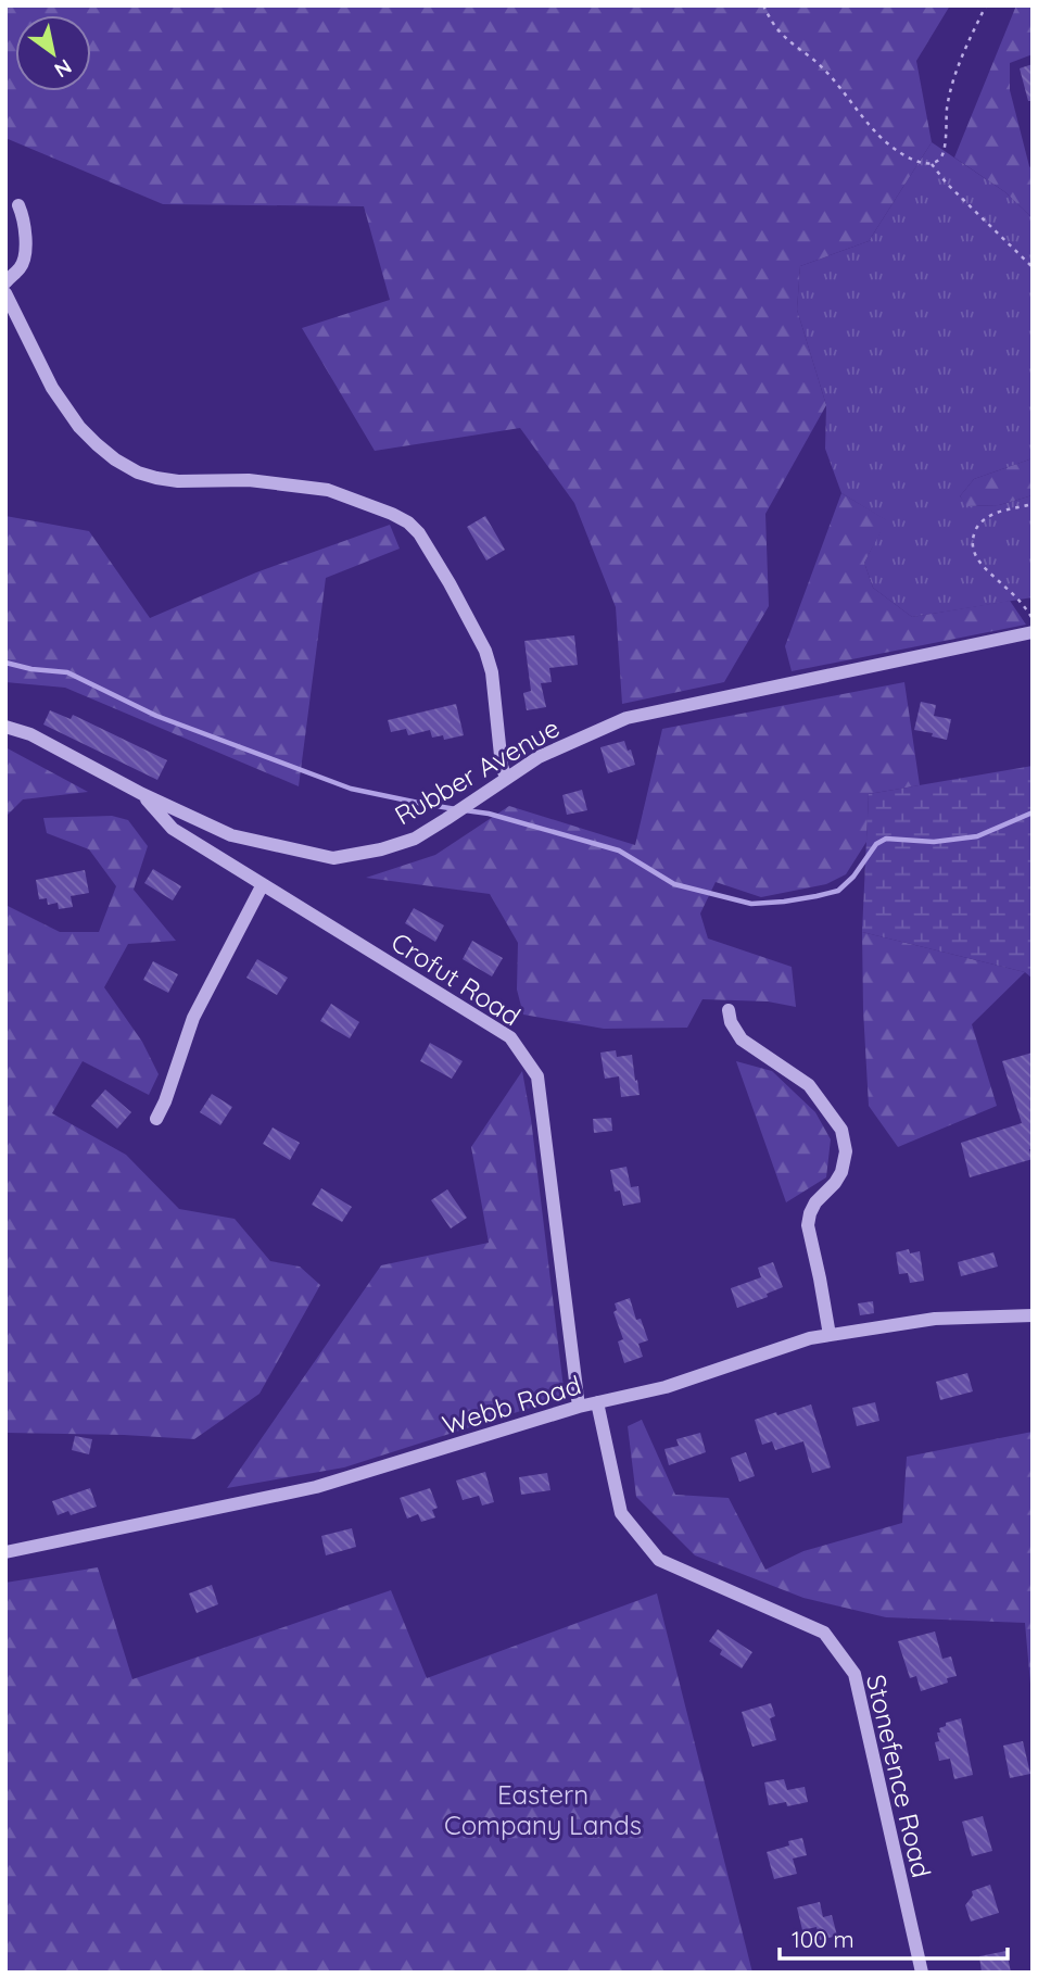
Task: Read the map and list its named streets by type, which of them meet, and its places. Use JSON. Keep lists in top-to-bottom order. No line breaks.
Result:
{"streets":{"street":["Rubber Avenue","Crofut Road","Webb Road","Stonefence Road"]},"crossings":[["Rubber Avenue","Crofut Road"],["Crofut Road","Webb Road"],["Webb Road","Stonefence Road"]],"parks":["Eastern Company Lands"],"scale_bar":"100 m","north":"bottom right"}
